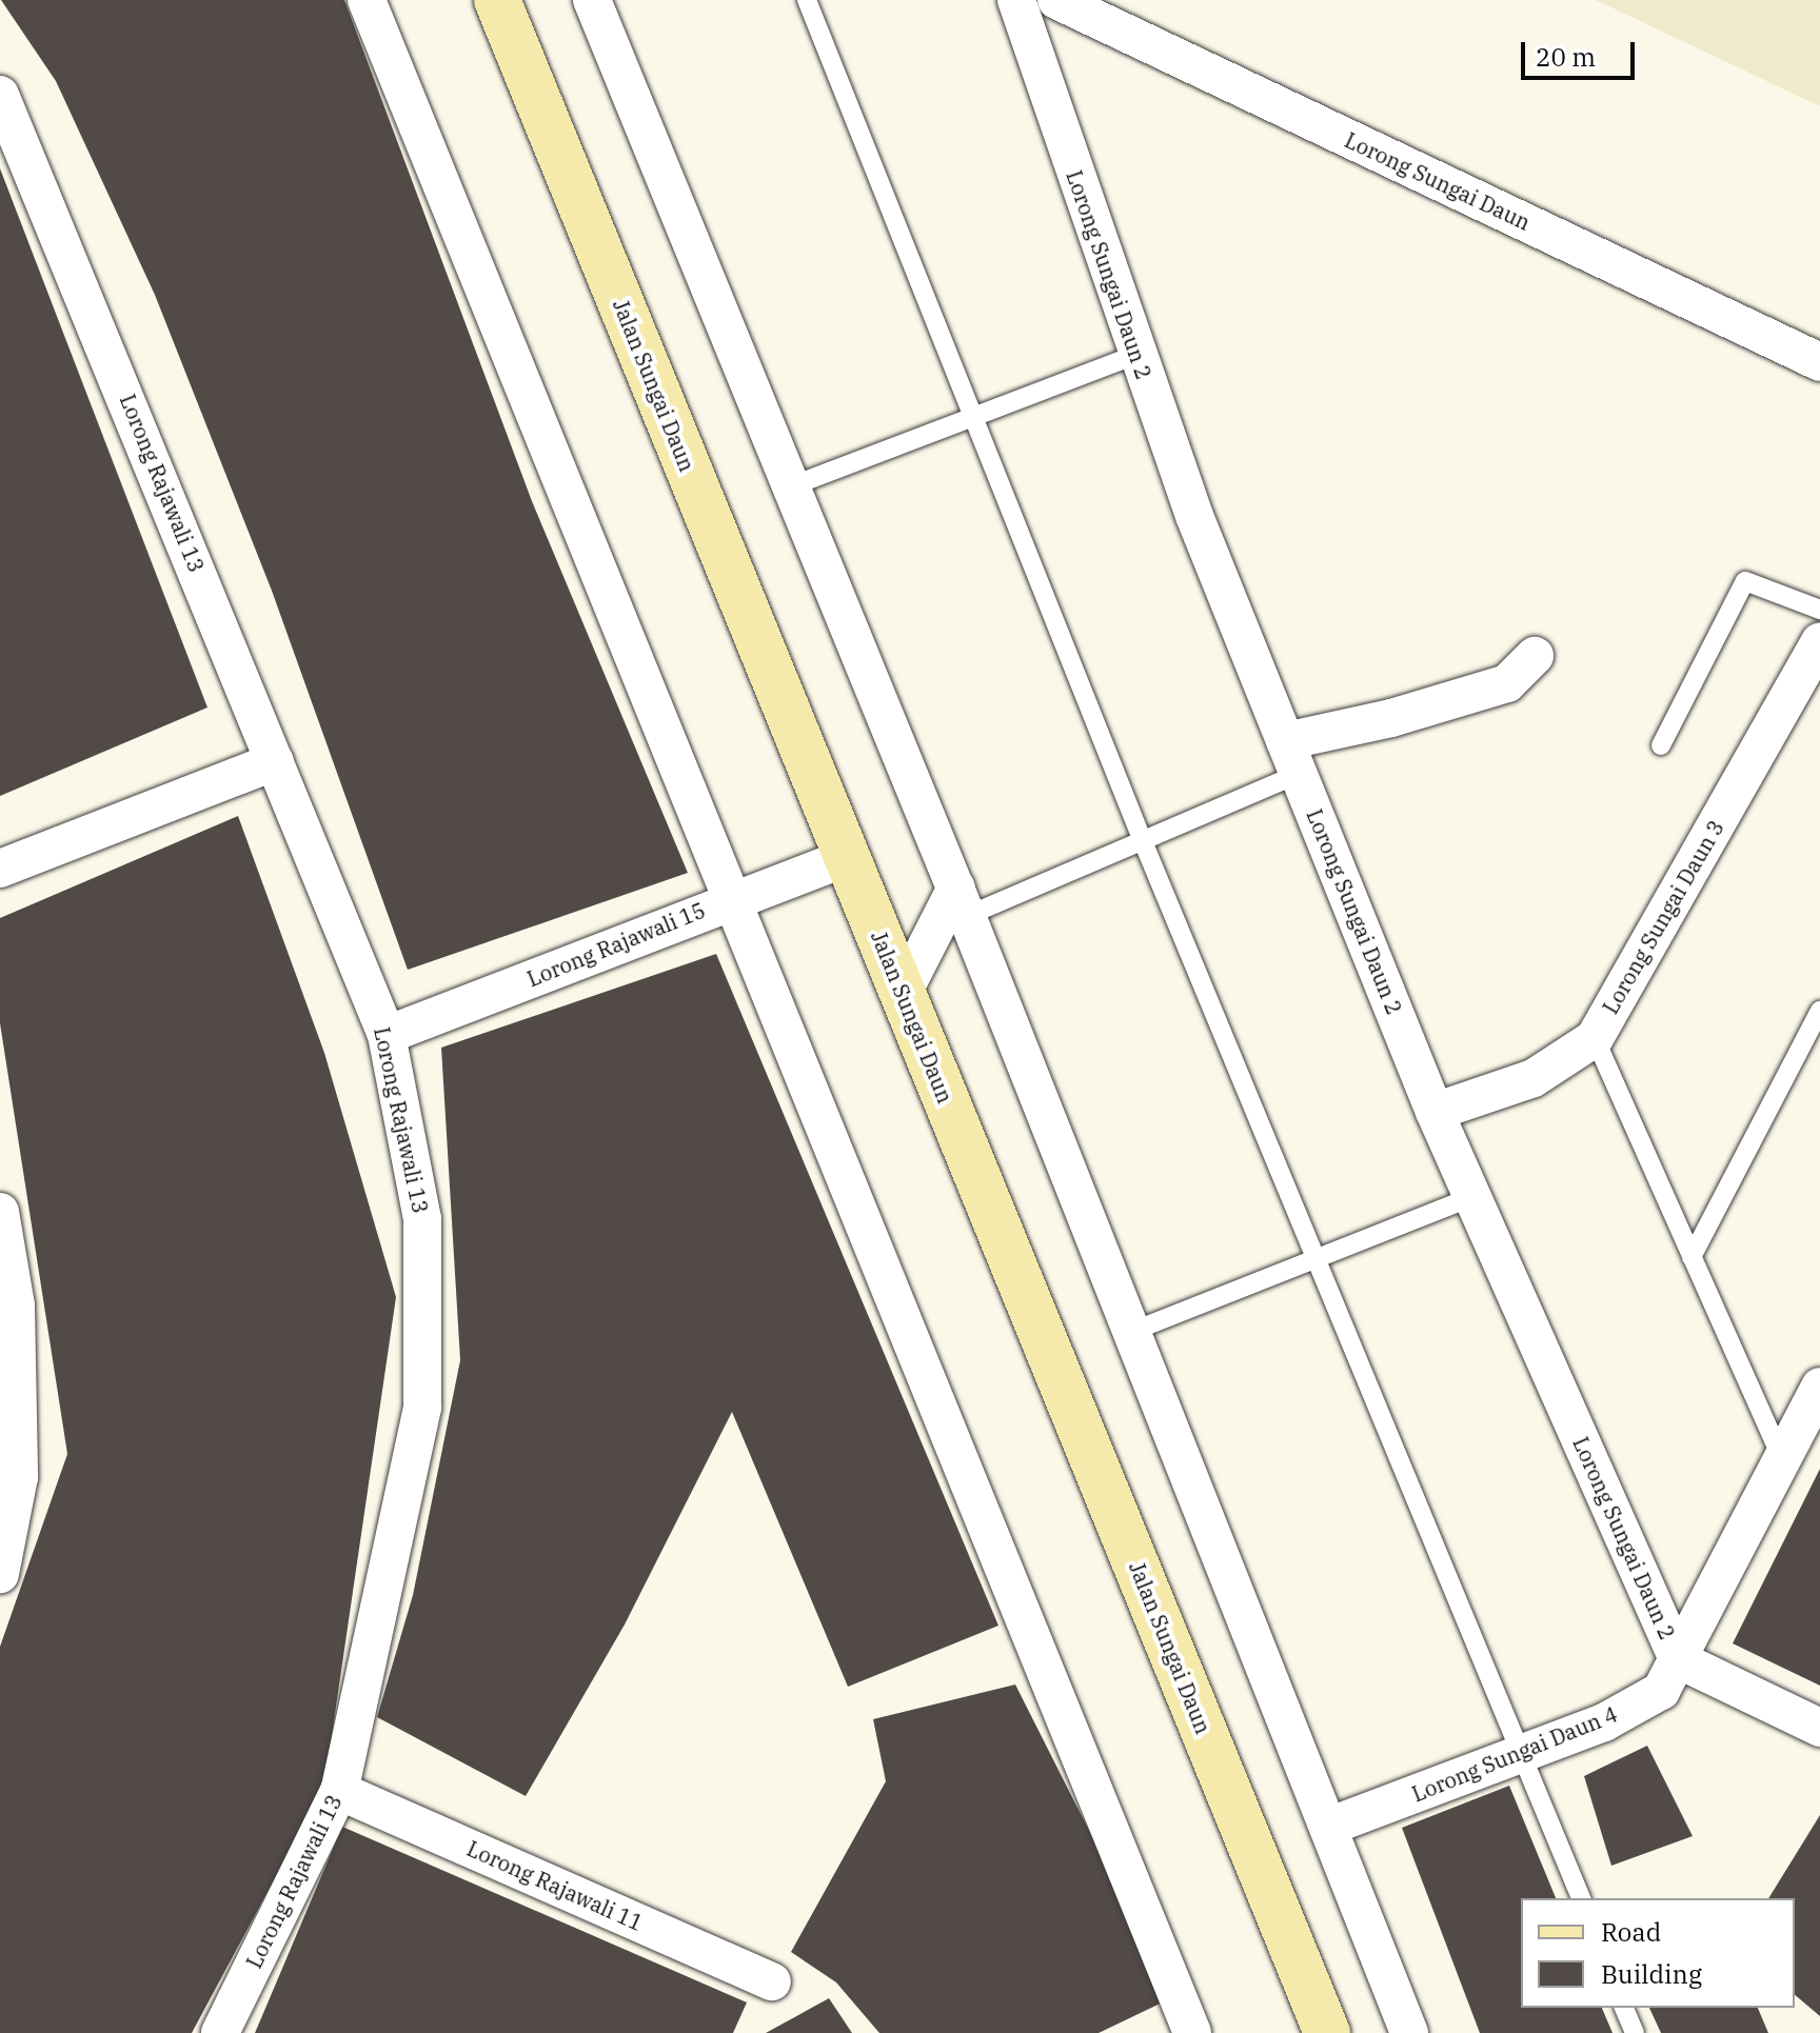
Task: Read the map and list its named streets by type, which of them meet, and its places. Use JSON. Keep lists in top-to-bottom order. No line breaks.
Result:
{"streets":{"street":["Lorong Sungai Daun","Lorong Sungai Daun 2","Jalan Sungai Daun","Lorong Rajawali 13","Lorong Sungai Daun 3","Lorong Rajawali 15","Lorong Sungai Daun 4","Lorong Rajawali 11"]},"crossings":[["Lorong Sungai Daun 2","Lorong Sungai Daun 3"],["Lorong Sungai Daun 2","Lorong Sungai Daun 4"],["Jalan Sungai Daun","Lorong Rajawali 15"],["Lorong Rajawali 13","Lorong Rajawali 15"],["Lorong Rajawali 13","Lorong Rajawali 11"]],"legend":["Road","Building"],"scale_bar":"20 m"}
